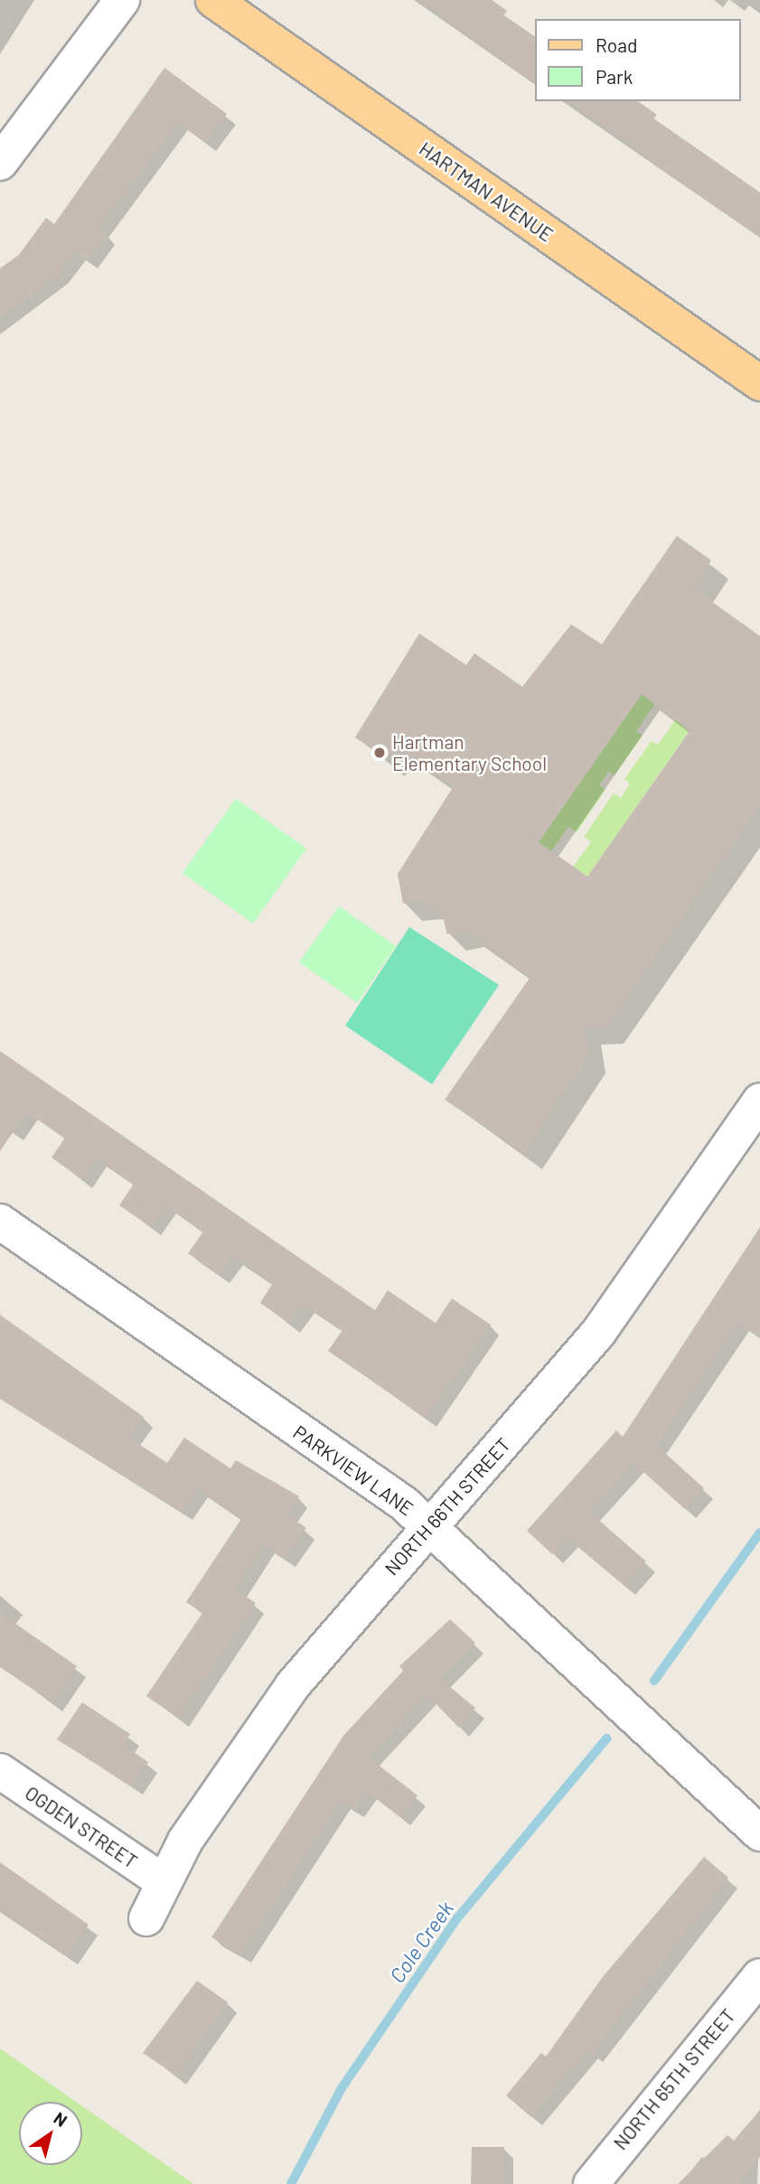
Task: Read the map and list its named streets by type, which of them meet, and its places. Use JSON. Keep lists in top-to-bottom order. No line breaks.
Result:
{"streets":{"main road":["HARTMAN AVENUE"],"street":["PARKVIEW LANE","NORTH 66TH STREET","OGDEN STREET","NORTH 65TH STREET"]},"crossings":[["PARKVIEW LANE","NORTH 66TH STREET"],["NORTH 66TH STREET","OGDEN STREET"]],"water":["Cole Creek"],"places":["Hartman Elementary School"],"legend":["Road","Park"],"north":"top right"}
